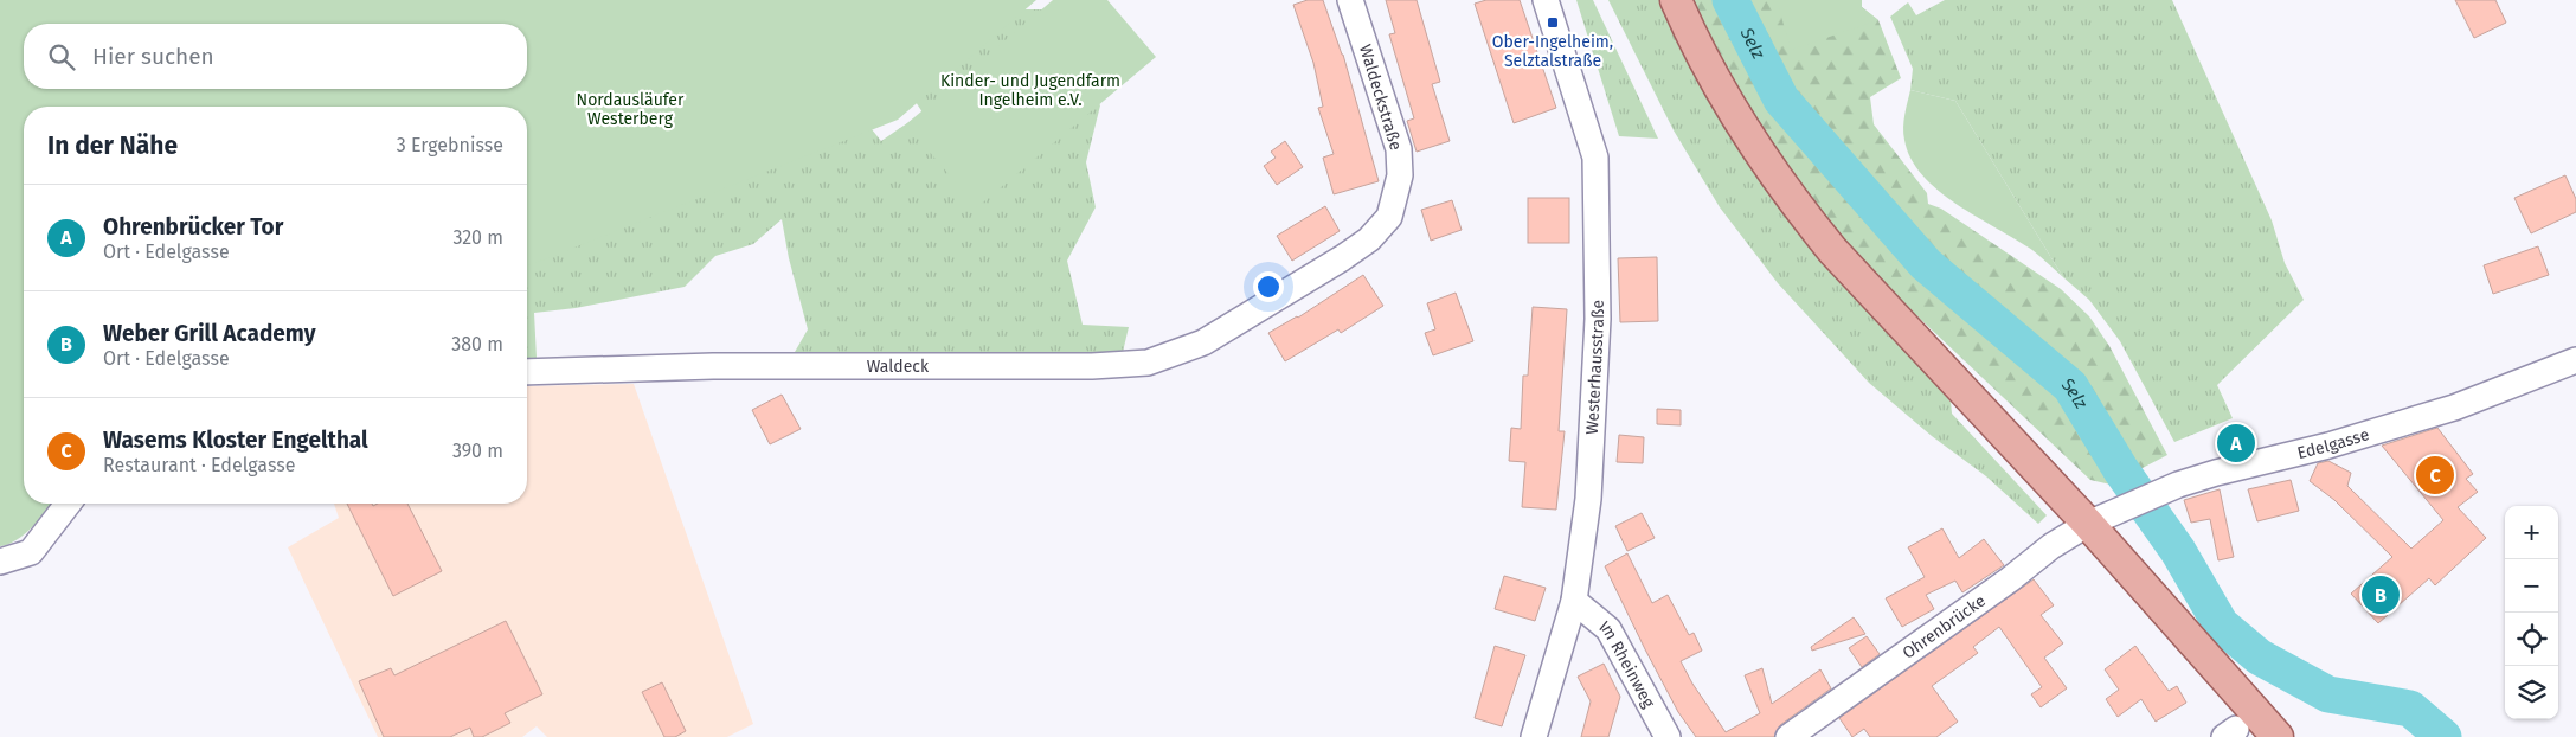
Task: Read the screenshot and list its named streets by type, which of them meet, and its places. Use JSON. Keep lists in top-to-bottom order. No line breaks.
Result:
{"streets":{"street":["Waldeckstraße","Waldeck","Westerhausstraße","Edelgasse","Ohrenbrücke","Im Rheinweg"]},"crossings":[["Waldeckstraße","Waldeck"],["Westerhausstraße","Im Rheinweg"],["Edelgasse","Ohrenbrücke"]],"water":["Selz"],"parks":["Kinder- und Jugendfarm Ingelheim e.V.","Nordausläufer Westerberg"],"places":{"transit":["Ober-Ingelheim, Selztalstraße"]},"page":{"search":"Hier suchen","heading":["In der Nähe","3 Ergebnisse"],"list":[{"mark":"A","name":"Ohrenbrücker Tor","note":"Ort · Edelgasse","value":"320 m"},{"mark":"B","name":"Weber Grill Academy","note":"Ort · Edelgasse","value":"380 m"},{"mark":"C","name":"Wasems Kloster Engelthal","note":"Restaurant · Edelgasse","value":"390 m"}],"pins":["A","C","B"],"map_buttons":["+","−"]}}
